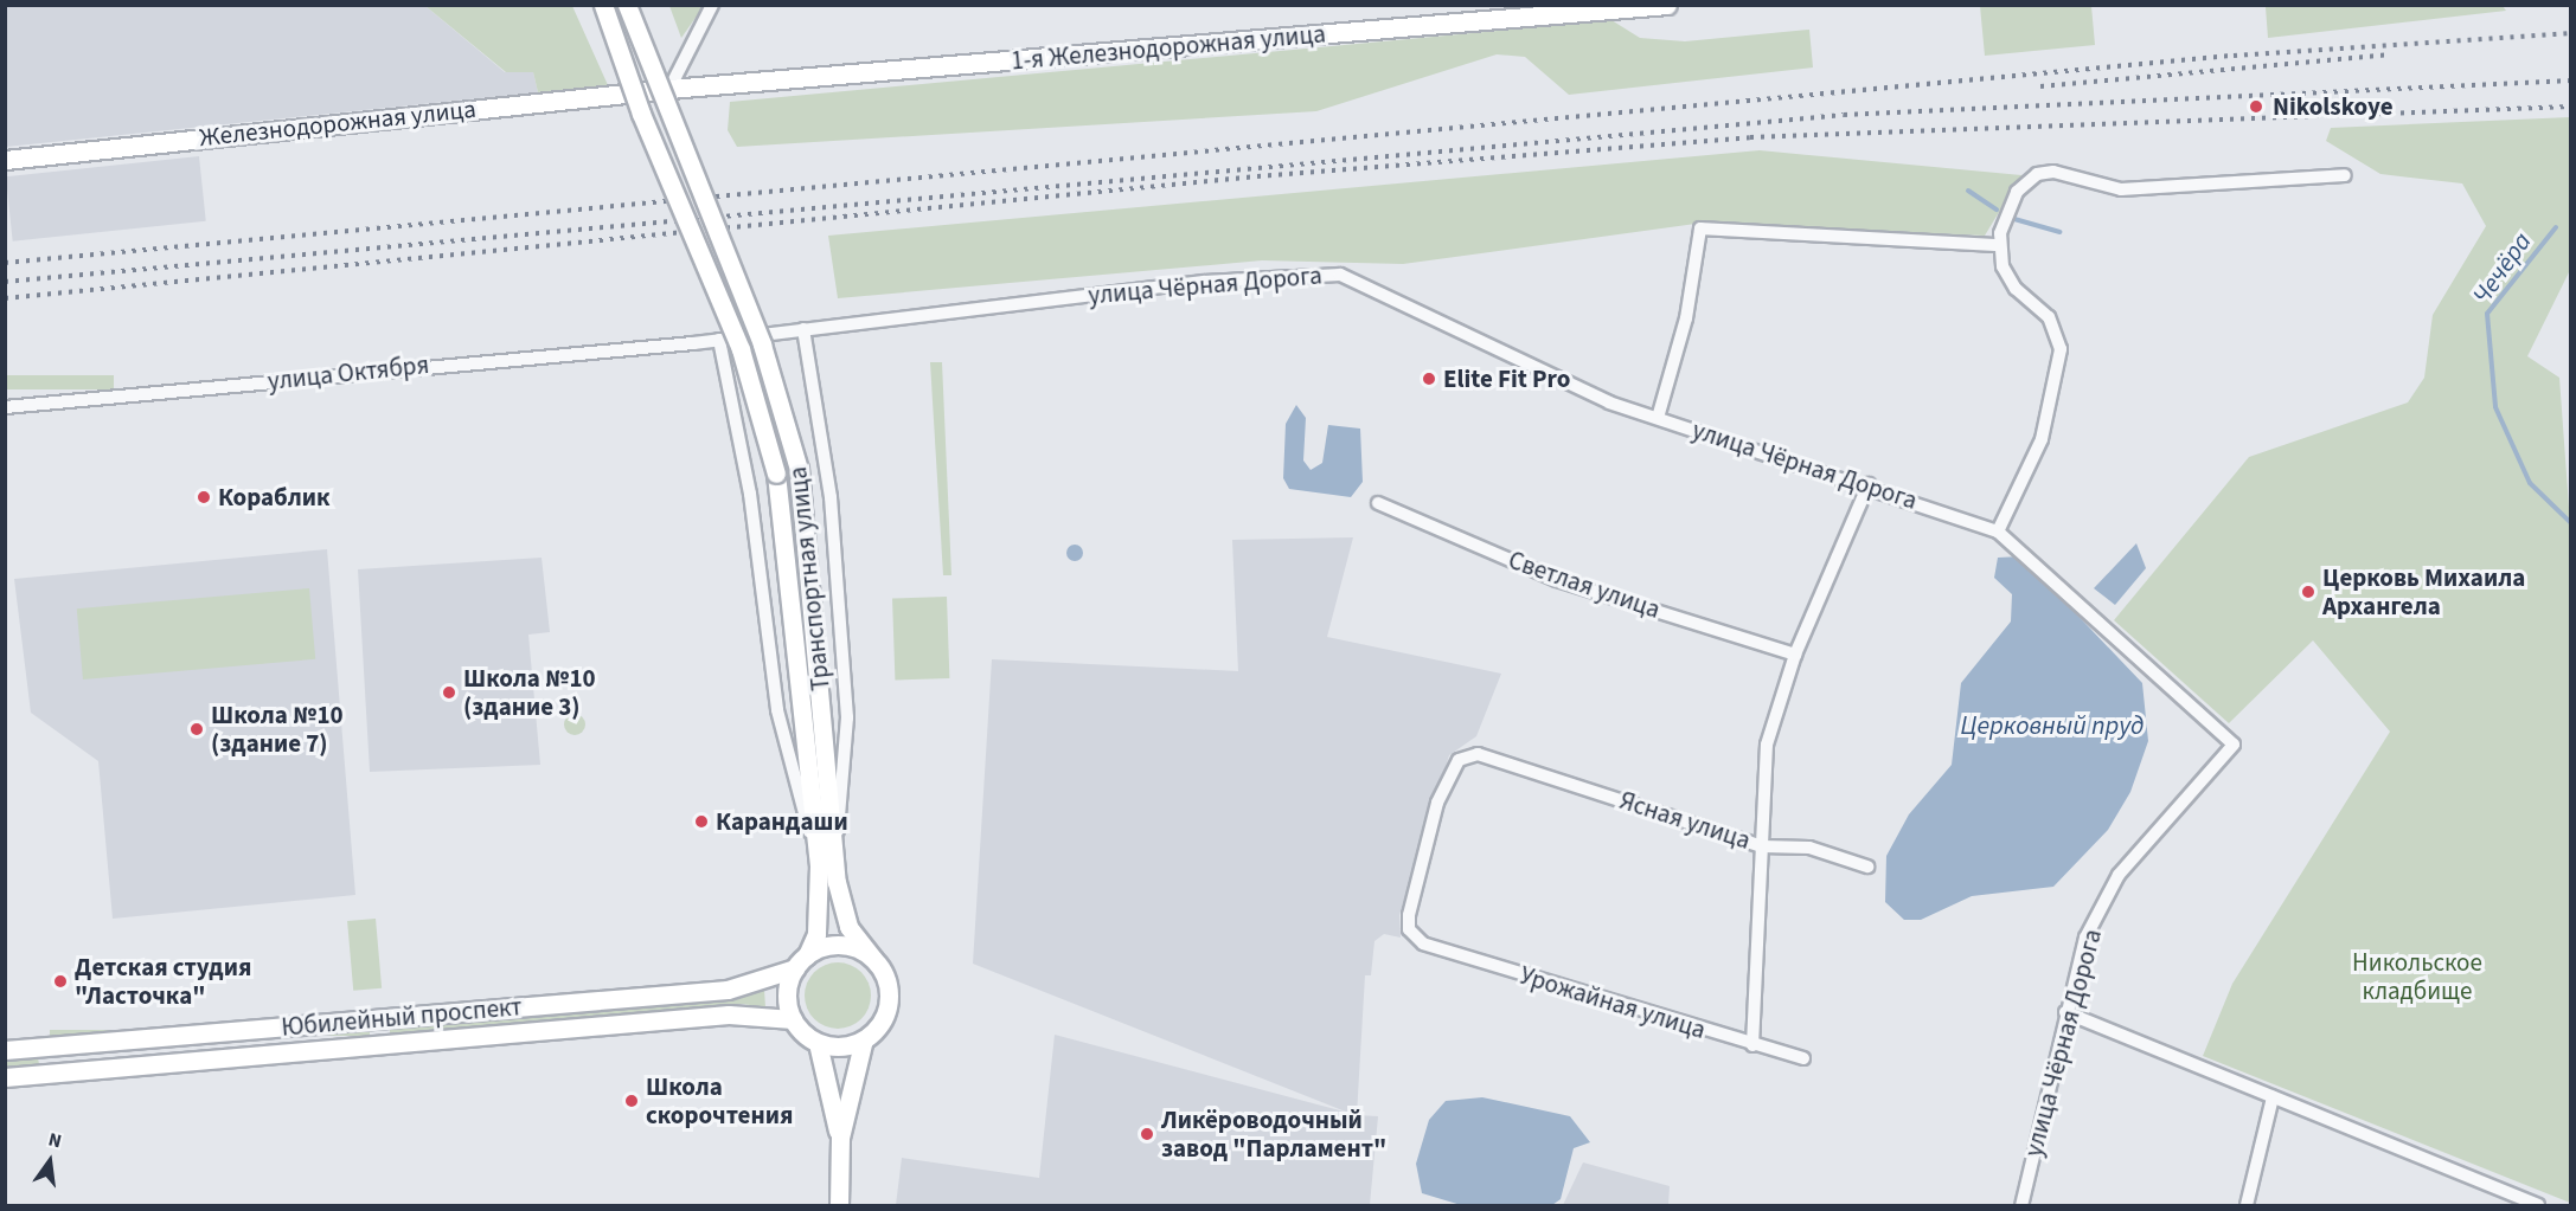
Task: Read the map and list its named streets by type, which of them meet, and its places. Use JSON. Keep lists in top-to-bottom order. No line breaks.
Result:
{"streets":{"street":["1-я Железнодорожная улица","Железнодорожная улица","улица Чёрная Дорога","улица Октября","Транспортная улица","Светлая улица","Ясная улица","Урожайная улица","Юбилейный проспект"]},"crossings":[["1-я Железнодорожная улица","Железнодорожная улица"],["улица Чёрная Дорога","улица Октября"],["Транспортная улица","Юбилейный проспект"],["Ясная улица","Урожайная улица"]],"water":["Чечёра","Церковный пруд"],"parks":["Никольское кладбище"],"places":["Nikolskoye","Elite Fit Pro","Кораблик","Церковь Михаила Архангела","Школа №10 (здание 3)","Школа №10 (здание 7)","Карандаши","Детская студия \"Ласточка\"","Школа скорочтения","Ликёроводочный завод \"Парламент\""],"north":"top"}
